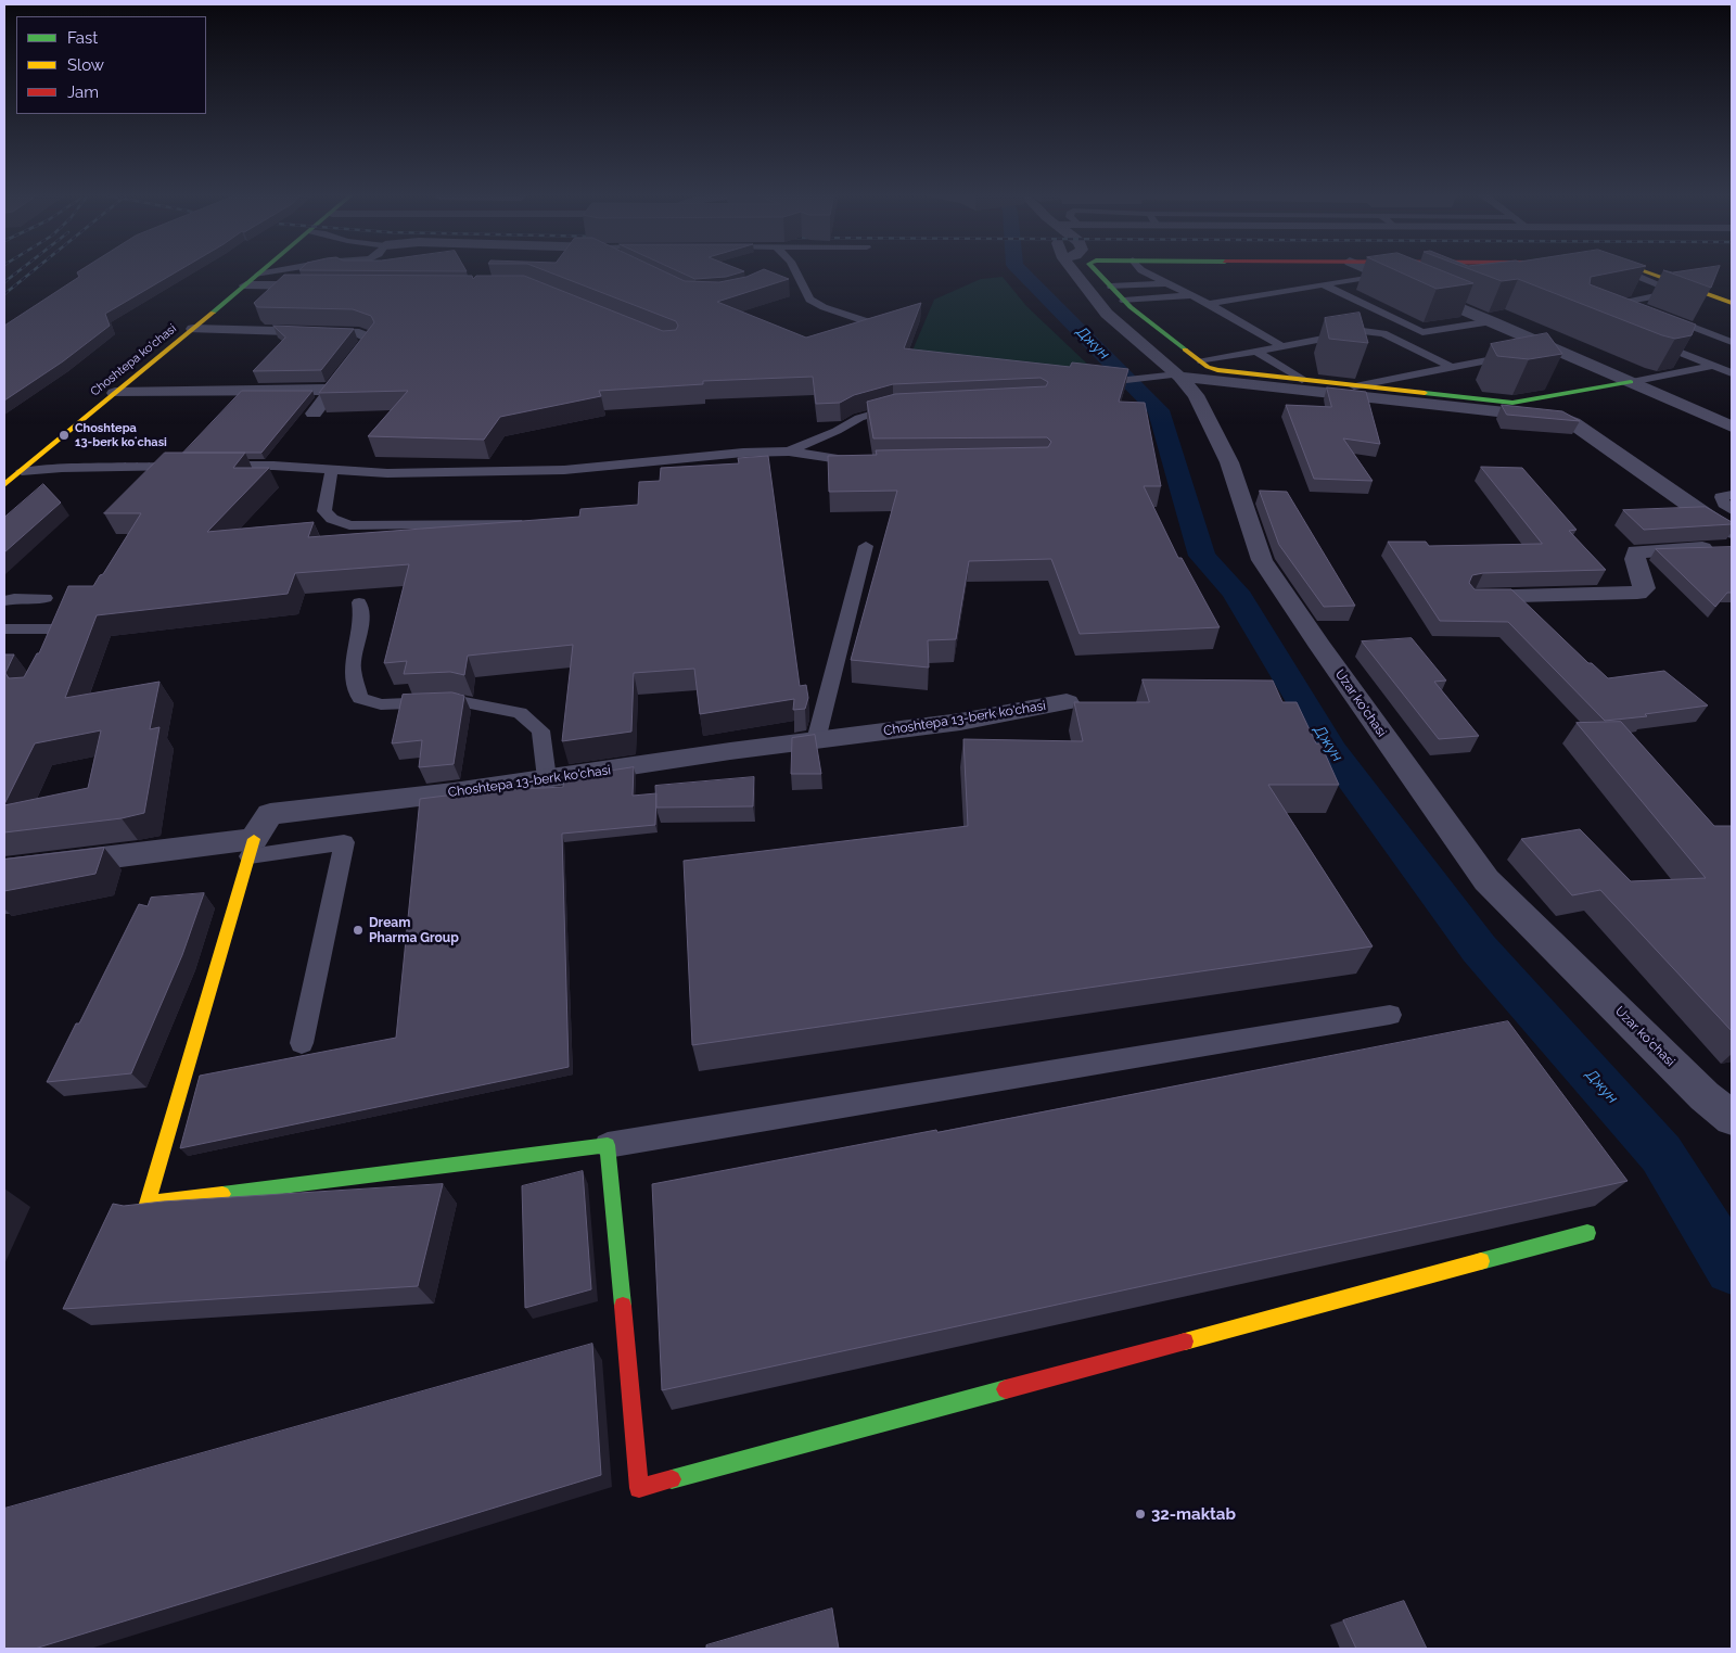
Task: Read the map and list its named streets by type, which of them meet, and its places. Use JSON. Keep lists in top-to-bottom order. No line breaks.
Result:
{"streets":{"street":["Choshtepa ko'chasi","Uzar ko'chasi","Choshtepa 13-berk ko'chasi"]},"water":["Джун"],"places":["Choshtepa 13-berk koʻchasi","Dream Pharma Group","32-maktab"],"legend":["Fast","Slow","Jam"]}
